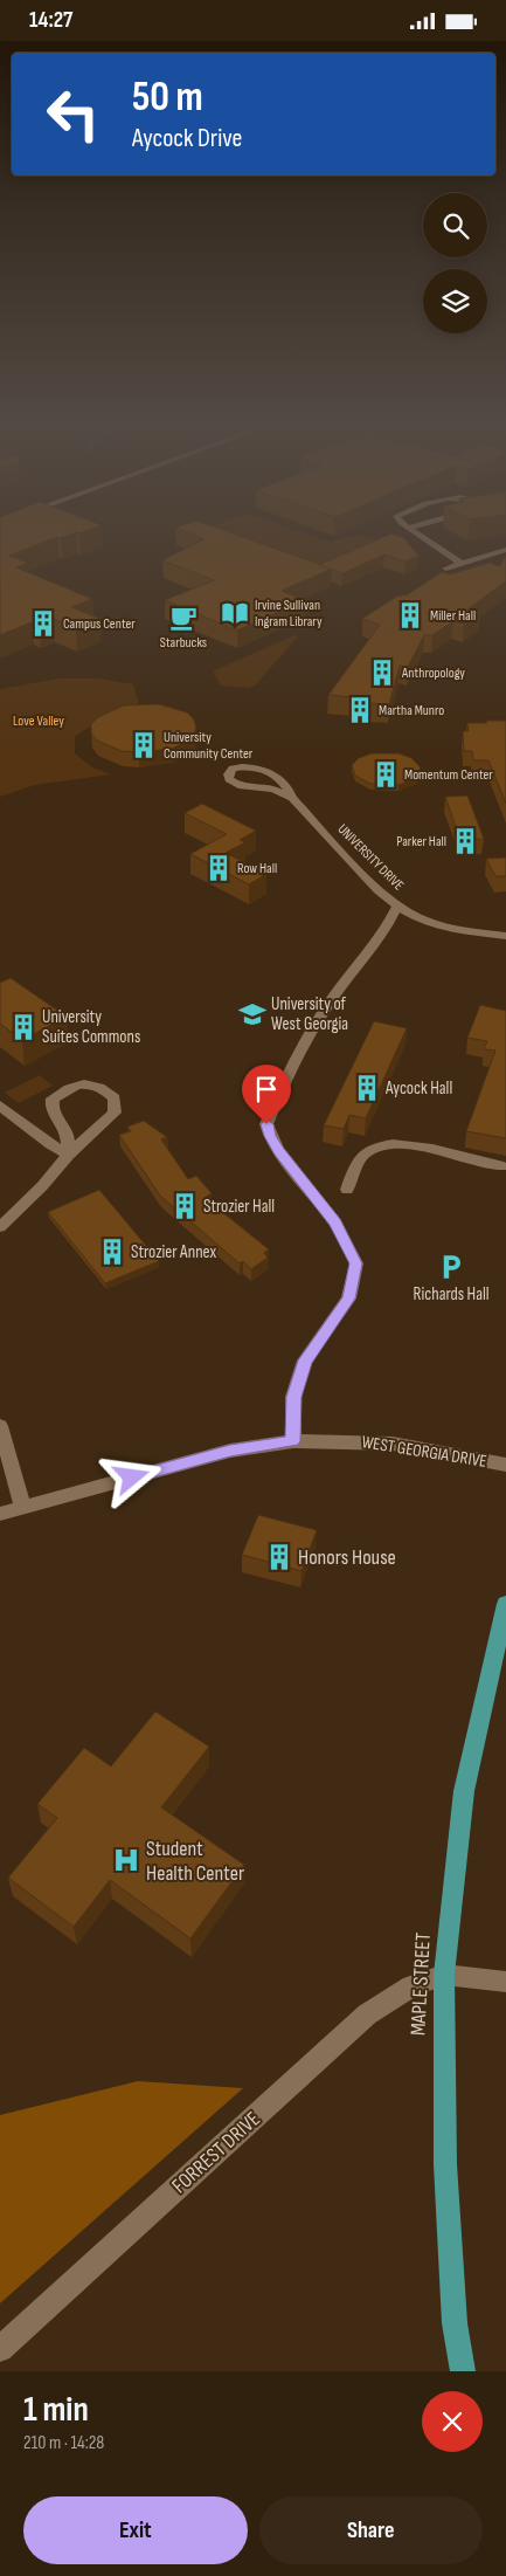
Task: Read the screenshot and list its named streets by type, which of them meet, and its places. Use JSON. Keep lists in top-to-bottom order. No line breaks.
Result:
{"streets":{"main road":["MAPLE STREET"],"street":["UNIVERSITY DRIVE","WEST GEORGIA DRIVE","FORREST DRIVE"]},"crossings":[["MAPLE STREET","FORREST DRIVE"]],"parks":["Love Valley"],"places":{"library":["Irvine Sullivan Ingram Library"],"building":["Miller Hall","Campus Center","Anthropology","Martha Munro","University Community Center","Momentum Center","Parker Hall","Row Hall","University Suites Commons","Aycock Hall","Strozier Hall","Strozier Annex","Honors House"],"cafe":["Starbucks"],"school or university":["University of West Georgia"],"parking":["Richards Hall"],"hospital":["Student Health Center"]},"page":{"status":"14:27","turn":["50 m","Aycock Drive"],"heading":["1 min","210 m · 14:28"],"buttons":["Exit","Share"]}}
